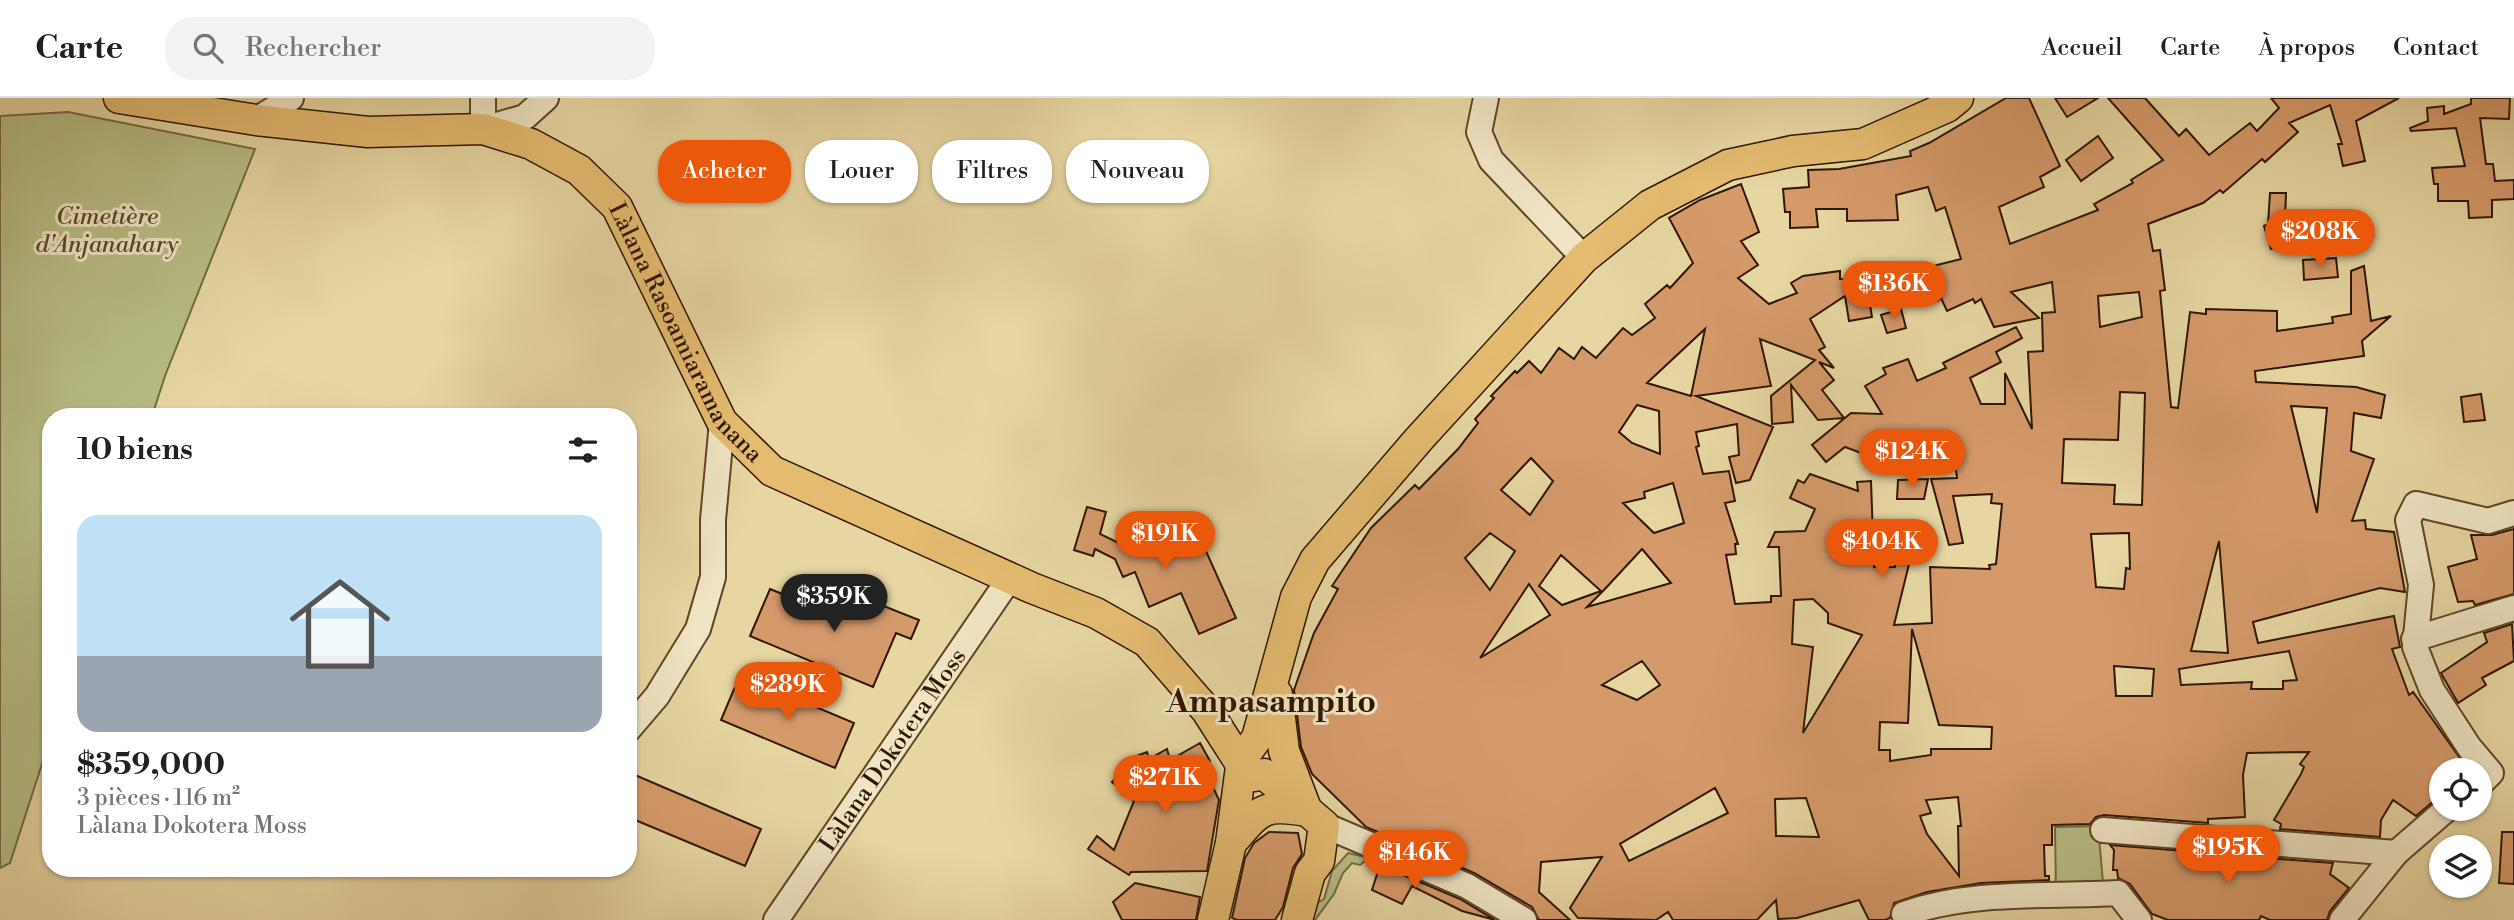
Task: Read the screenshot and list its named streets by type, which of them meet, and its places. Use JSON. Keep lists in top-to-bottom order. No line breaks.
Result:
{"streets":{"main road":["Làlana Rasoamiaramanana"],"street":["Làlana Dokotera Moss"]},"crossings":[["Làlana Rasoamiaramanana","Làlana Dokotera Moss"]],"districts":["Ampasampito"],"parks":["Cimetière d'Anjanahary"],"page":{"header":"Carte","search":"Rechercher","nav":["Accueil","Carte","À propos","Contact"],"chip":["Acheter","Louer","Filtres","Nouveau"],"price":["$208K","$136K","$124K","$191K","$404K","$359K","$289K","$271K","$195K","$146K"],"heading":"10 biens","list":[{"name":"$359,000","note":"3 pièces · 116 m² · Làlana Dokotera Moss"}]}}
